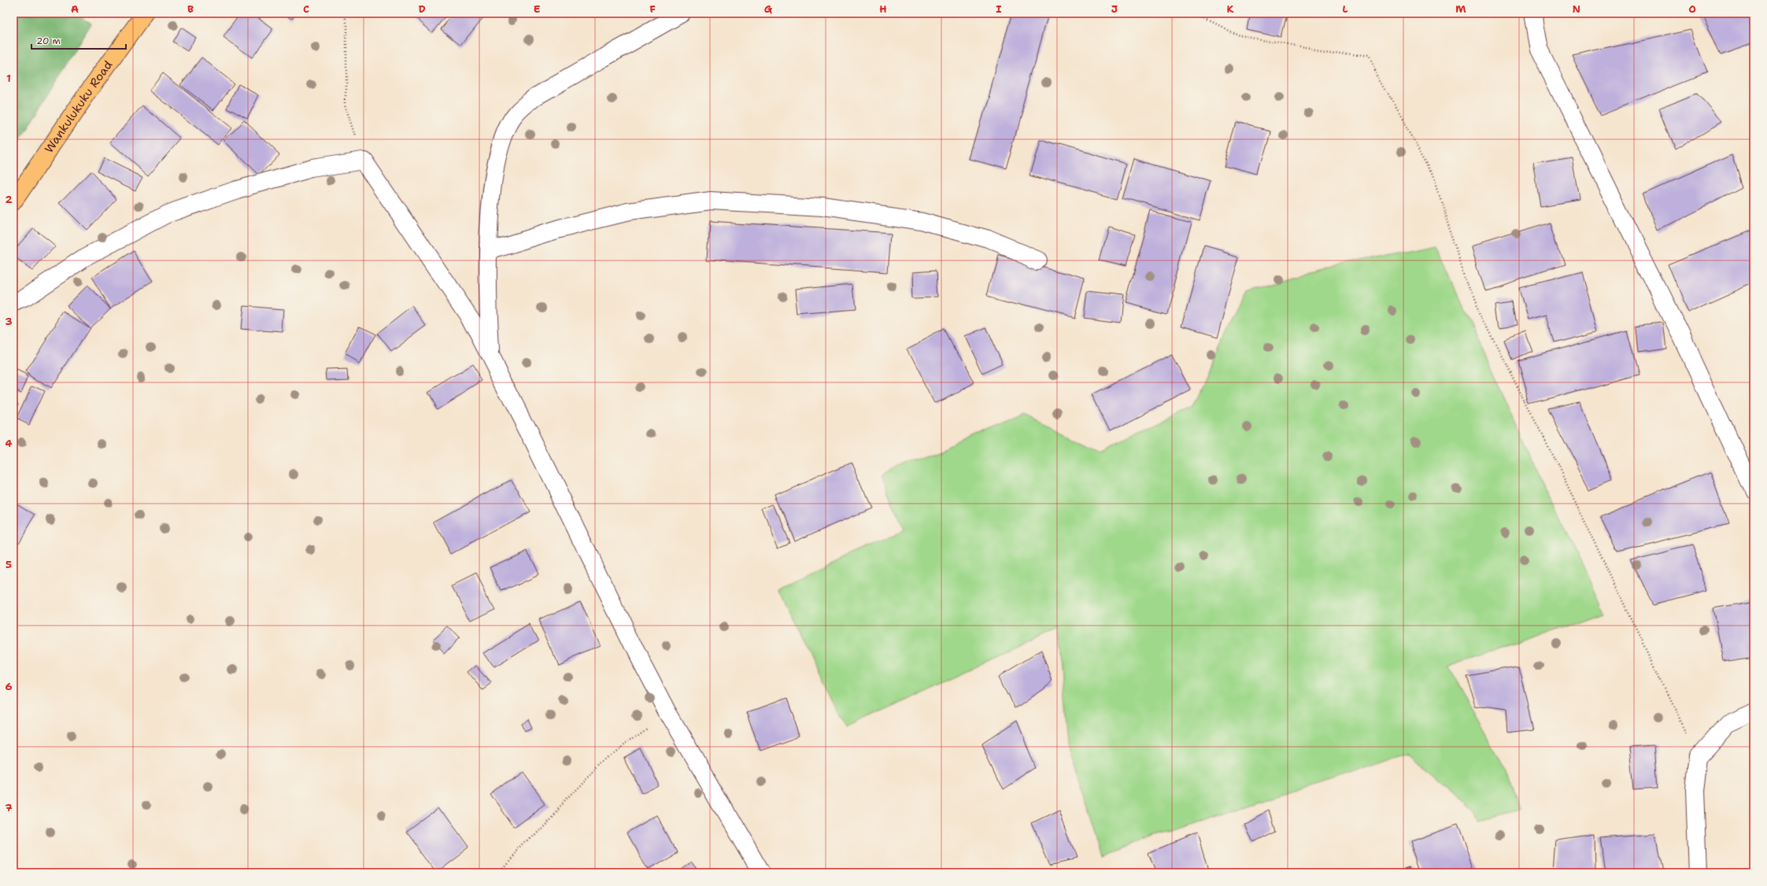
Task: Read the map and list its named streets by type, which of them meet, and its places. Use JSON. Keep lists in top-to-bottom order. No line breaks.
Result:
{"streets":{"main road":["Wankulukuku Road"]},"scale_bar":"20 m","grid":{"columns":["A","B","C","D","E","F","G","H","I","J","K","L","M","N","O"],"rows":["1","2","3","4","5","6","7"]}}
